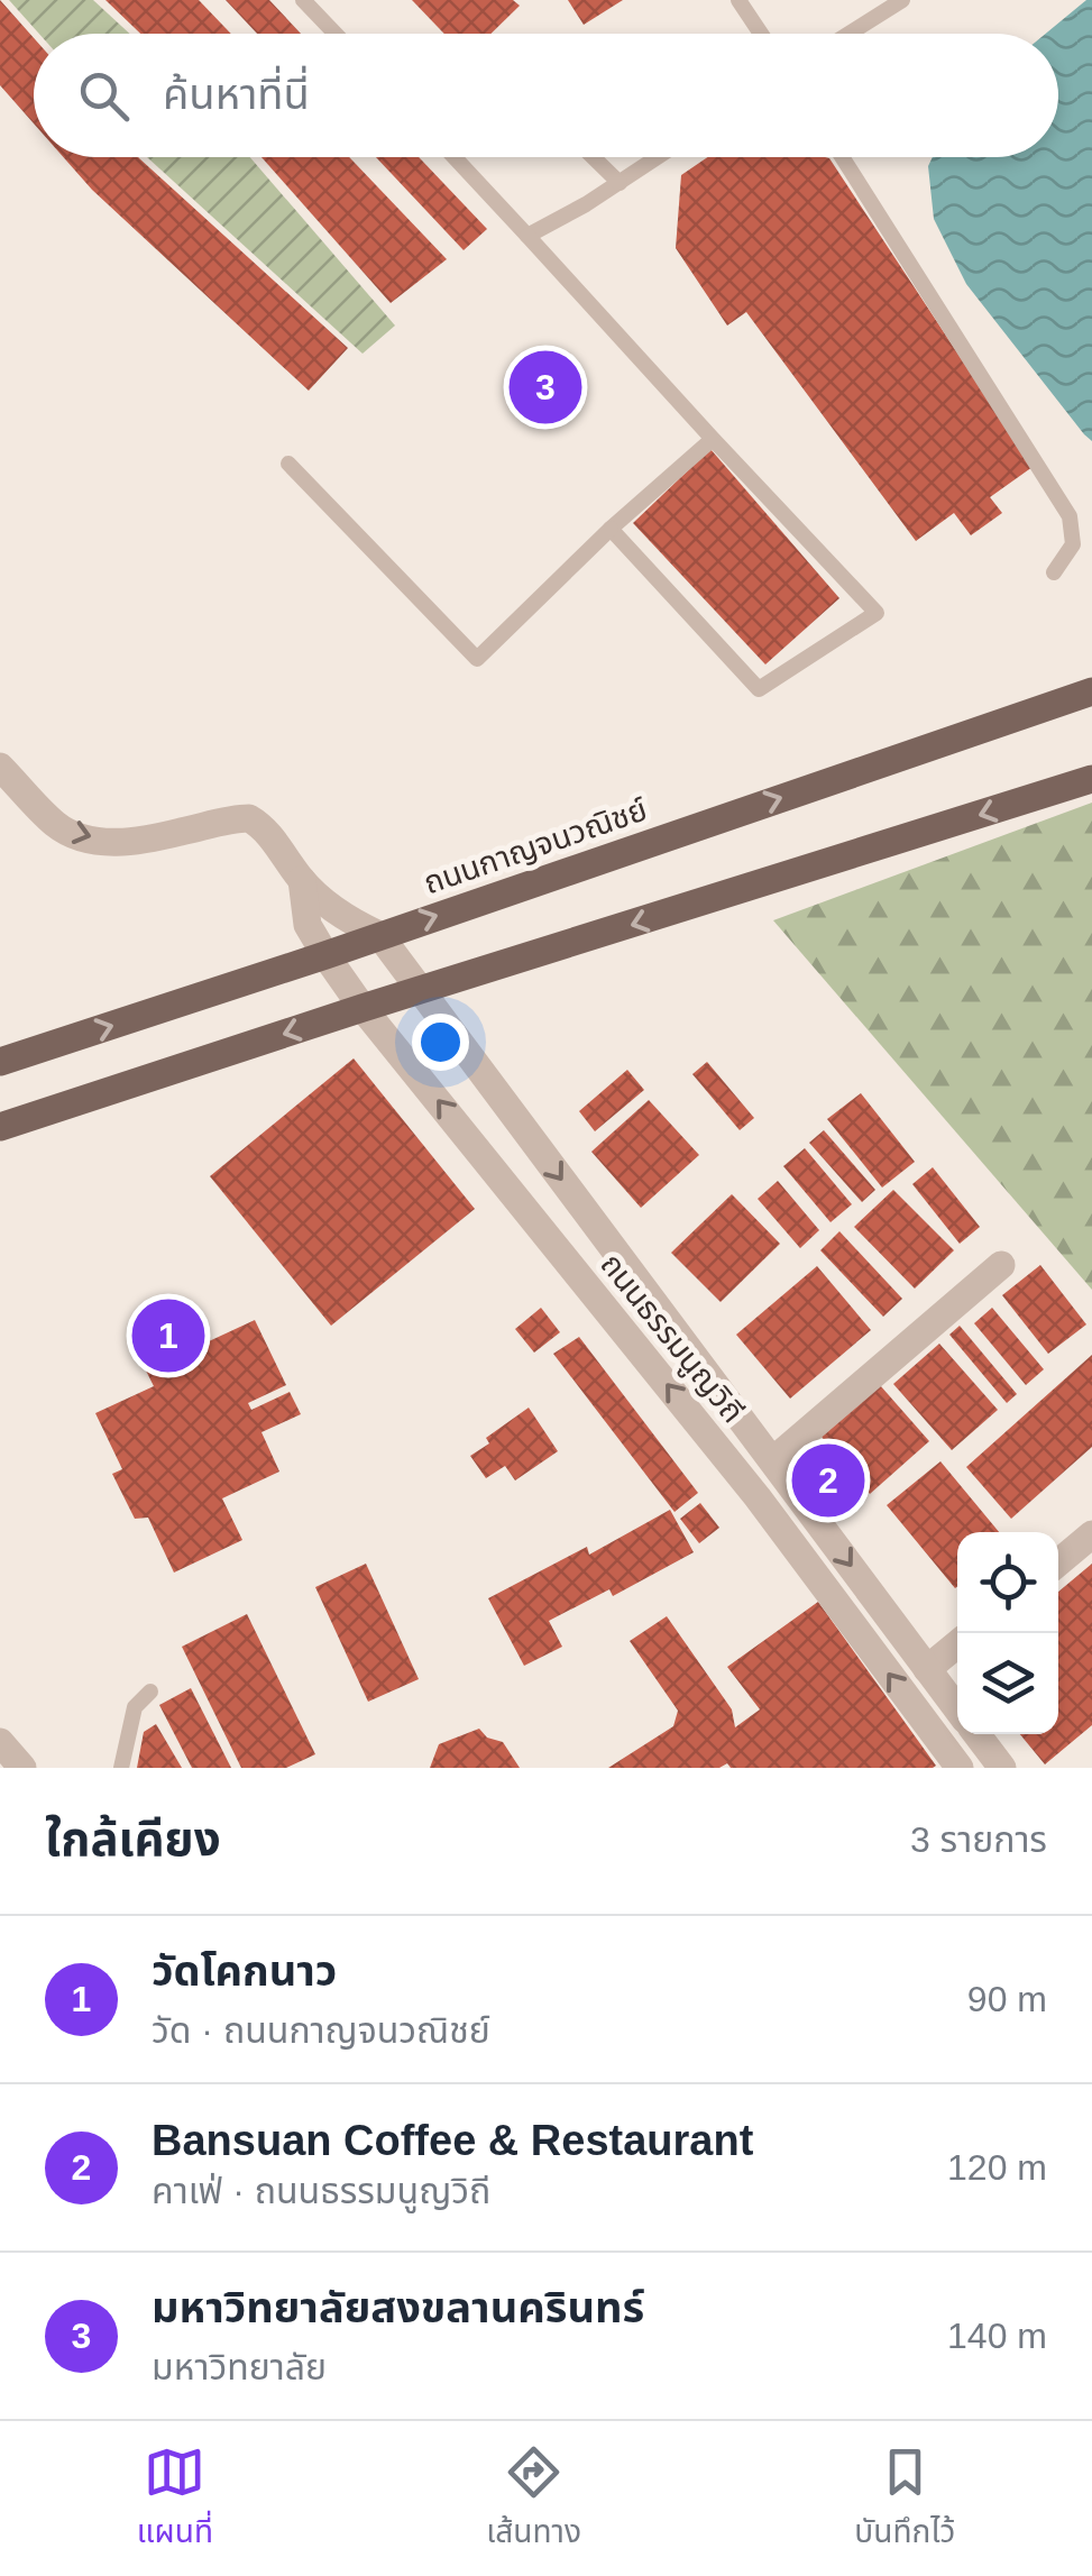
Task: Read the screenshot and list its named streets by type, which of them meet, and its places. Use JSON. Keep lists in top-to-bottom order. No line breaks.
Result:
{"streets":{"main road":["ถนนกาญจนวณิชย์"],"street":["ถนนธรรมนูญวิถี"]},"crossings":[["ถนนกาญจนวณิชย์","ถนนธรรมนูญวิถี"]],"page":{"search":"ค้นหาที่นี่","pins":["3","1","2"],"heading":["ใกล้เคียง","3 รายการ"],"list":[{"mark":"1","name":"วัดโคกนาว","note":"วัด · ถนนกาญจนวณิชย์","value":"90 m"},{"mark":"2","name":"Bansuan Coffee & Restaurant","note":"คาเฟ่ · ถนนธรรมนูญวิถี","value":"120 m"},{"mark":"3","name":"มหาวิทยาลัยสงขลานครินทร์","note":"มหาวิทยาลัย","value":"140 m"}],"nav":["แผนที่","เส้นทาง","บันทึกไว้"]}}
